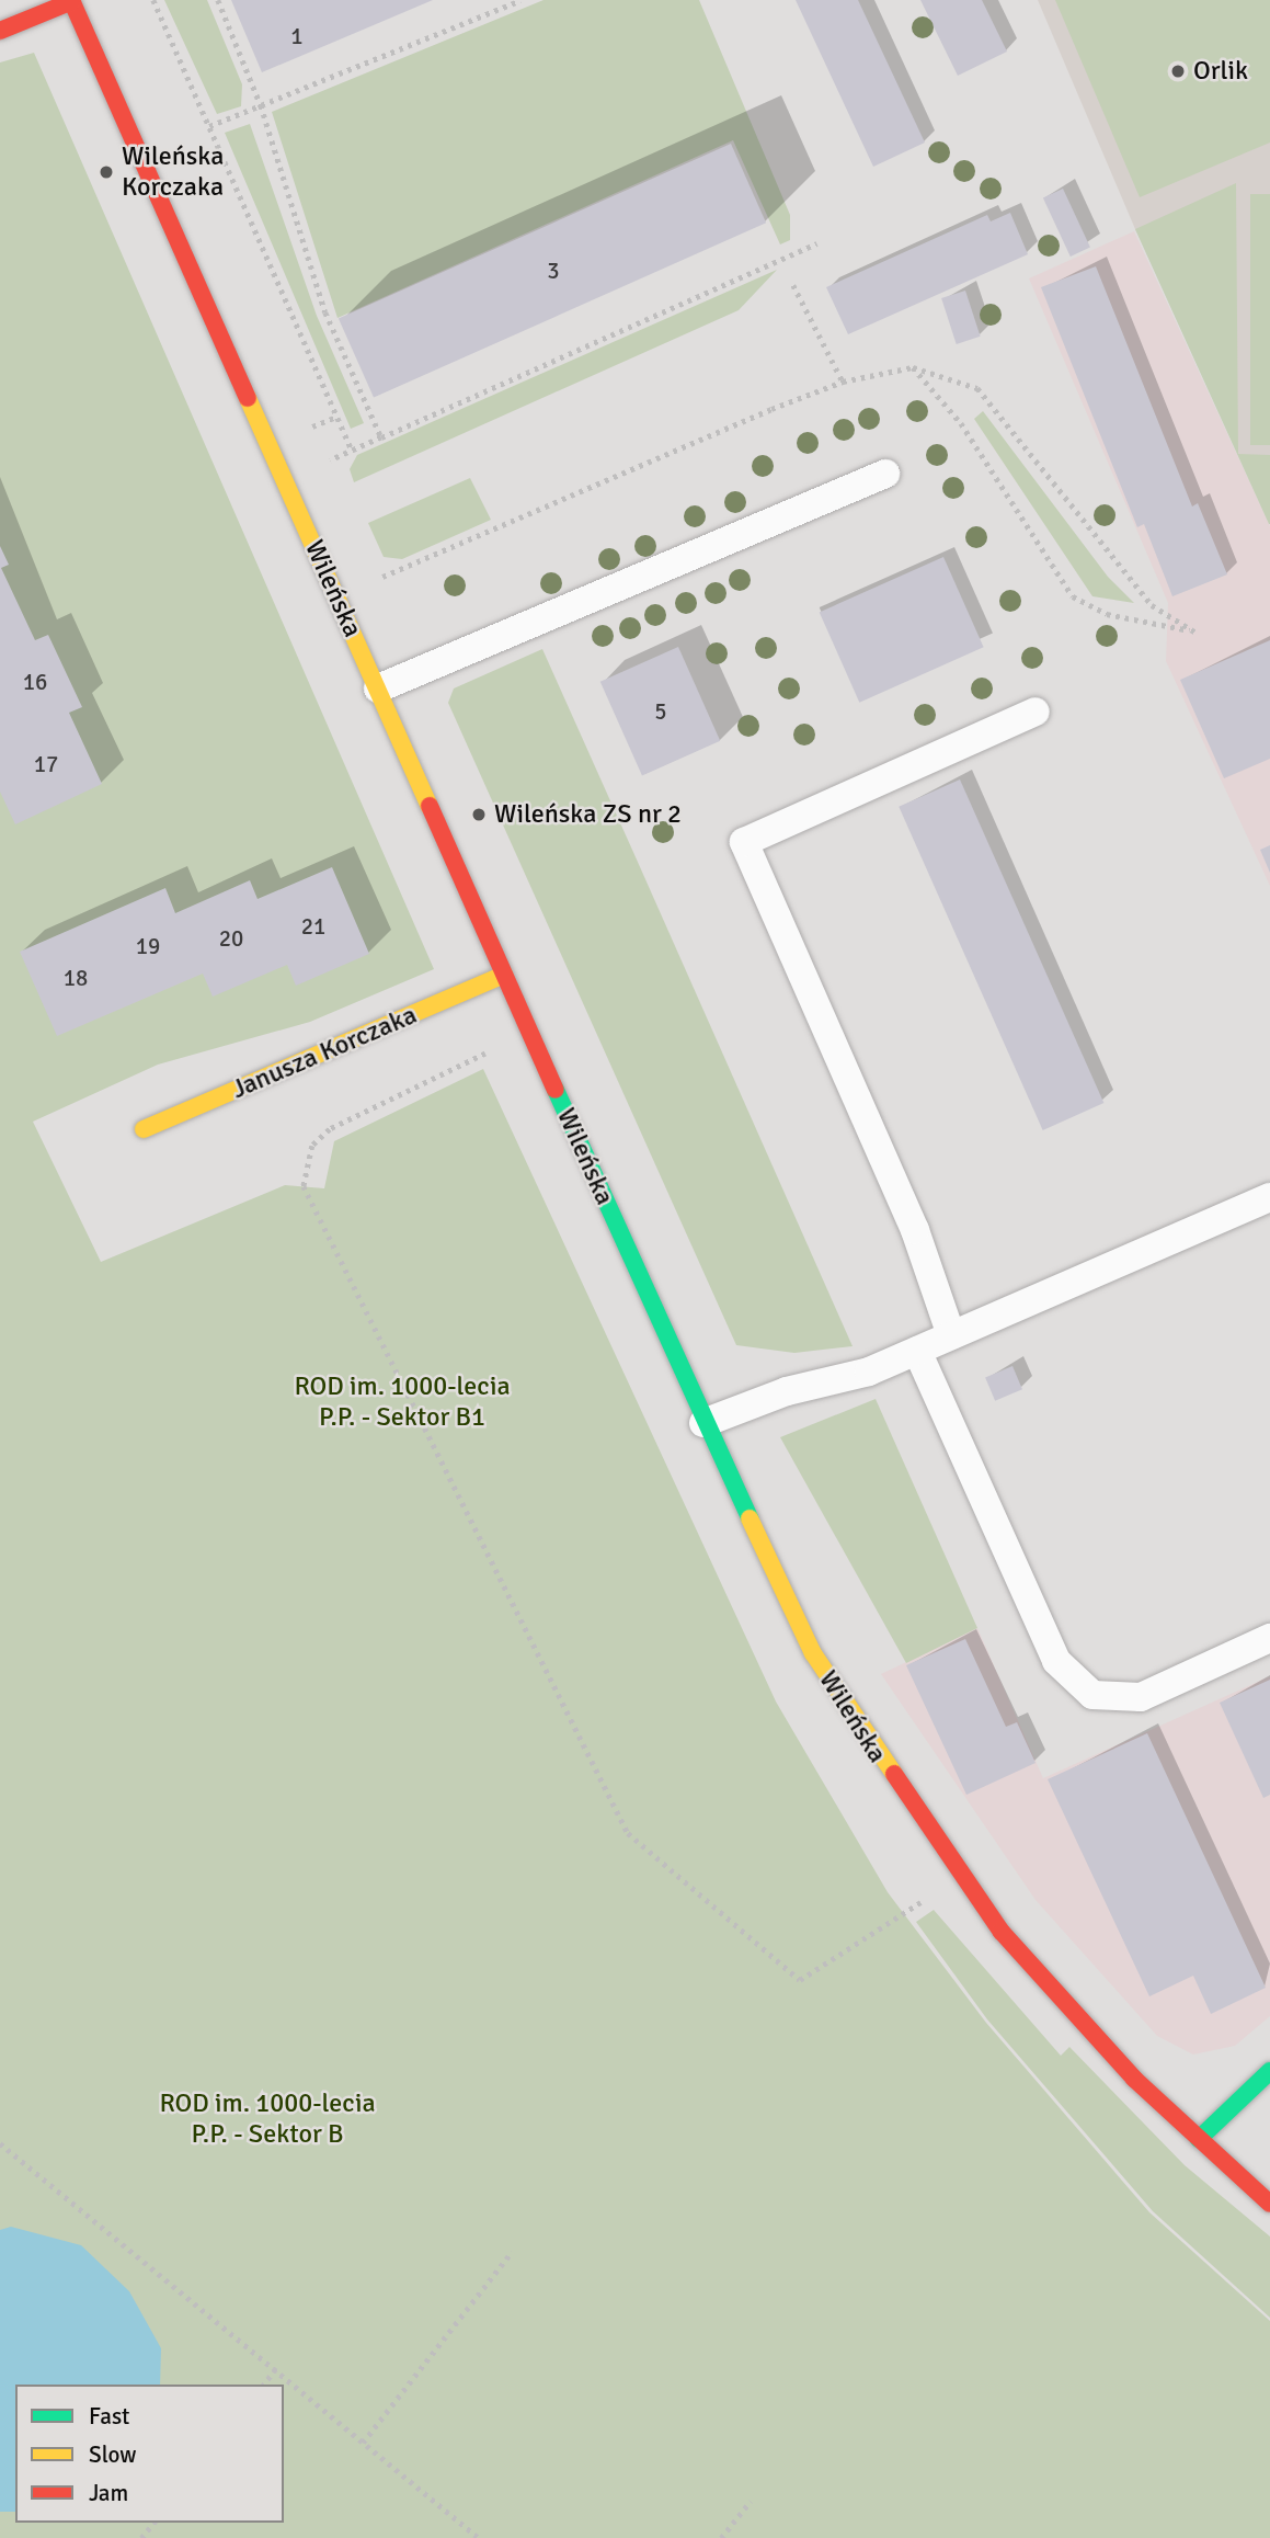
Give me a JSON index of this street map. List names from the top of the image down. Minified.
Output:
{"streets":{"street":["Wileńska","Janusza Korczaka"]},"crossings":[["Wileńska","Janusza Korczaka"]],"parks":["ROD im. 1000-lecia P.P. - Sektor B1","ROD im. 1000-lecia P.P. - Sektor B"],"places":["Orlik","Wileńska Korczaka","Wileńska ZS nr 2"],"house_numbers":["1","3","16","5","17","21","20","19","18"],"legend":["Fast","Slow","Jam"]}
